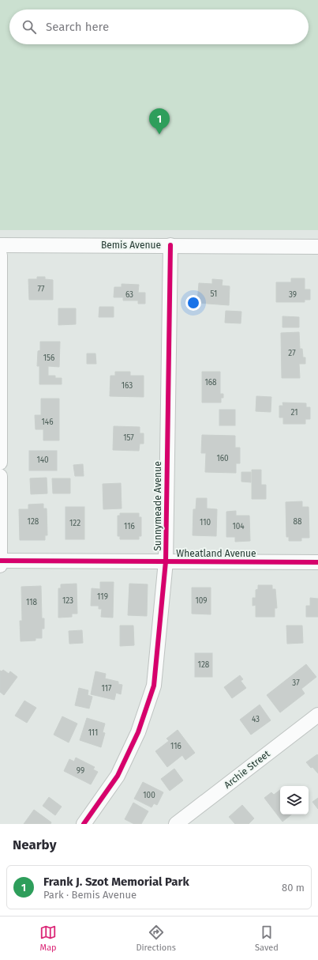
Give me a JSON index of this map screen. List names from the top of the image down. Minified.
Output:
{"streets":{"street":["Bemis Avenue","Sunnymeade Avenue","Wheatland Avenue","Archie Street"]},"crossings":[["Bemis Avenue","Sunnymeade Avenue"],["Sunnymeade Avenue","Wheatland Avenue"]],"house_numbers":["77","51","63","39","27","156","168","163","21","146","157","160","140","128","88","110","122","116","104","119","123","109","118","128","37","117","43","111","116","99","100"],"page":{"search":"Search here","pins":"1","heading":"Nearby","list":[{"mark":"1","name":"Frank J. Szot Memorial Park","note":"Park · Bemis Avenue","value":"80 m"}],"nav":["Map","Directions","Saved"]}}
